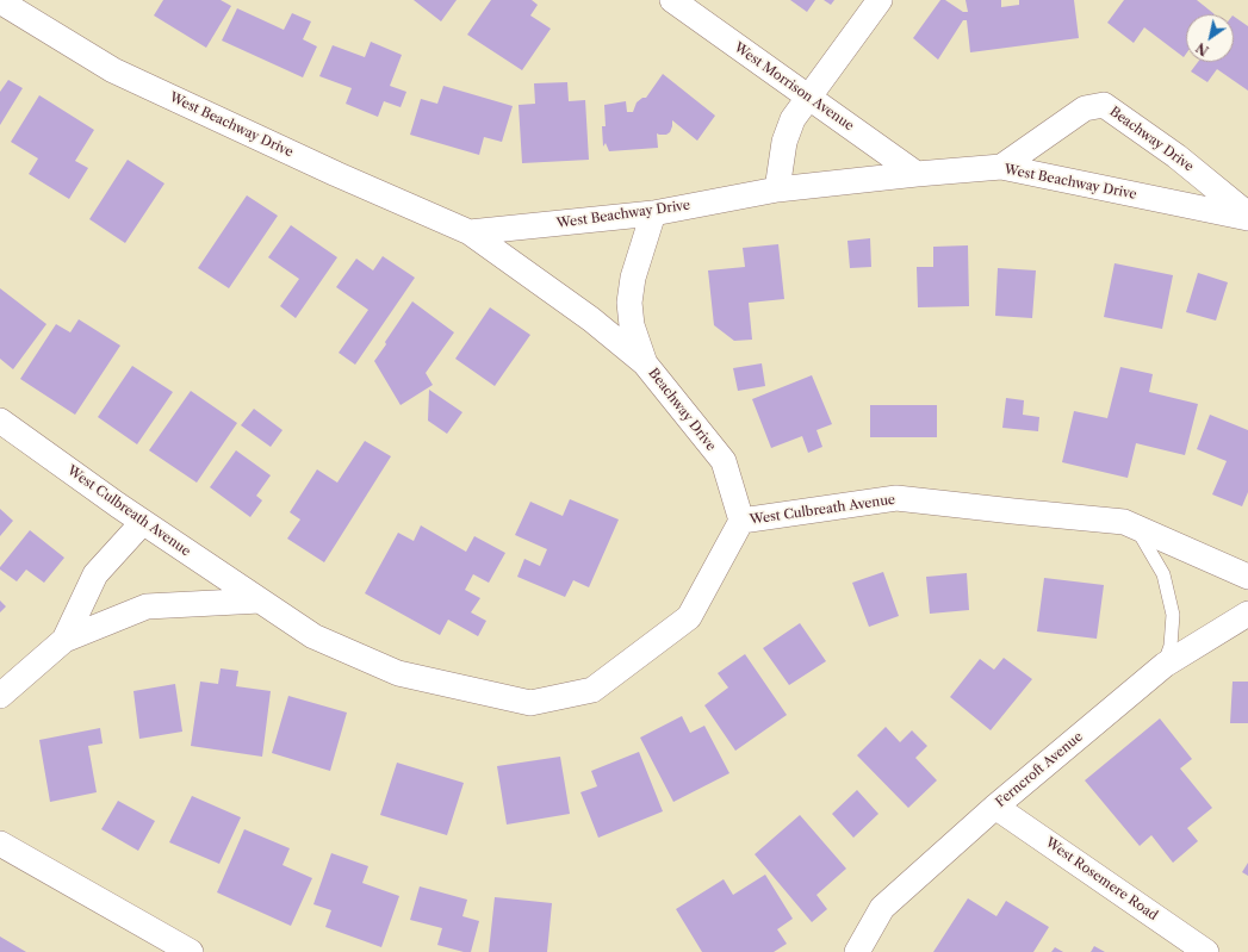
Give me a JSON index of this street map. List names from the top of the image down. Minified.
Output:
{"streets":{"street":["West Morrison Avenue","West Beachway Drive","Beachway Drive","West Culbreath Avenue","Ferncroft Avenue","West Rosemere Road"]},"crossings":[["West Morrison Avenue","West Beachway Drive"],["West Beachway Drive","Beachway Drive"],["Beachway Drive","West Culbreath Avenue"],["Ferncroft Avenue","West Rosemere Road"]],"north":"bottom left"}
